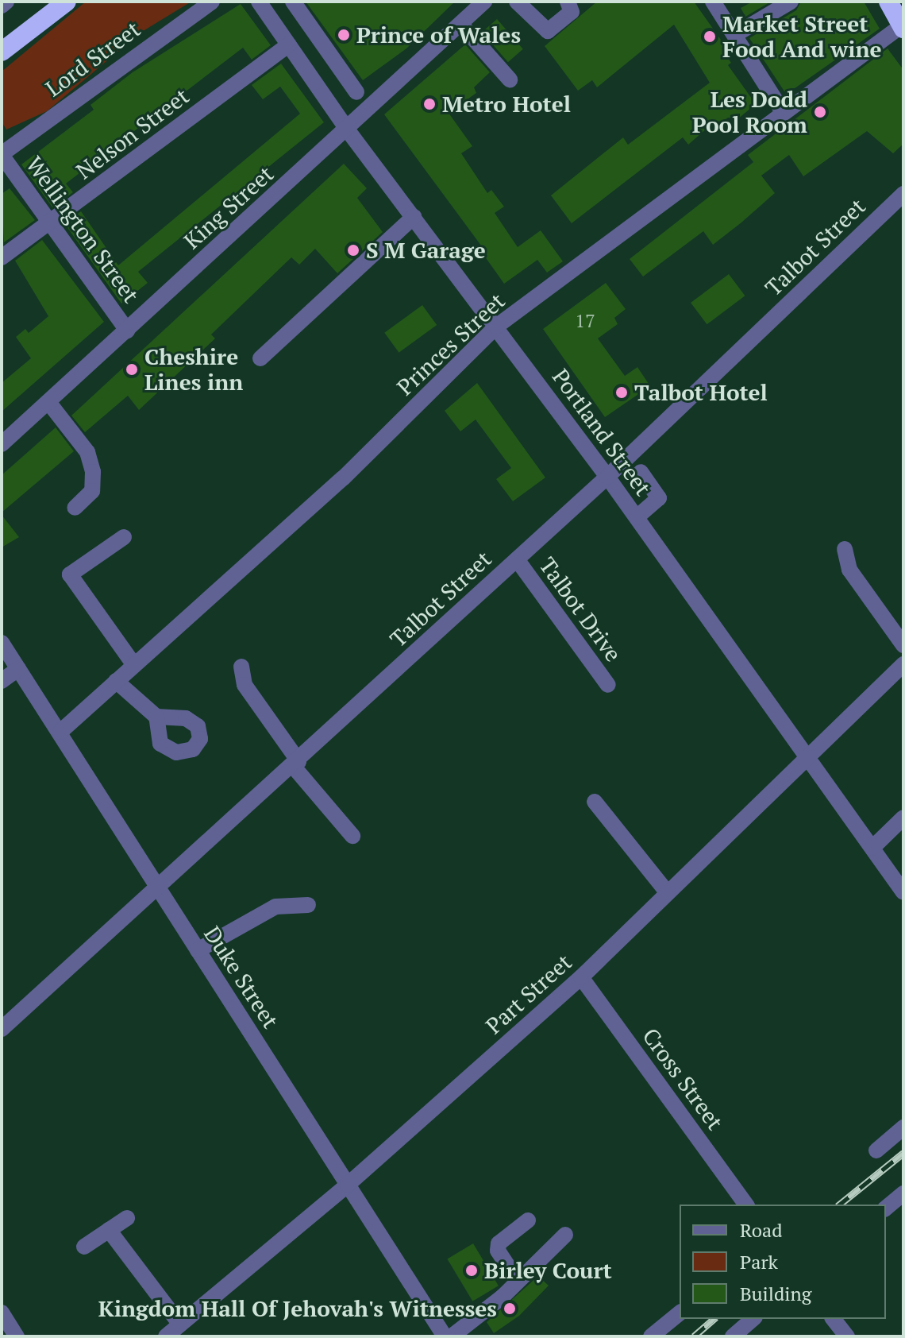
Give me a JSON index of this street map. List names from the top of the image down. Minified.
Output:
{"streets":{"street":["Lord Street","Nelson Street","King Street","Wellington Street","Talbot Street","Princes Street","Portland Street","Talbot Drive","Duke Street","Part Street","Cross Street"]},"crossings":[["Lord Street","Wellington Street"],["Nelson Street","Wellington Street"],["Nelson Street","Portland Street"],["King Street","Wellington Street"],["King Street","Portland Street"],["Talbot Street","Portland Street"],["Talbot Street","Talbot Drive"],["Talbot Street","Duke Street"],["Princes Street","Portland Street"],["Princes Street","Duke Street"],["Portland Street","Part Street"],["Duke Street","Part Street"],["Part Street","Cross Street"]],"places":["Prince of Wales","Market Street Food And wine","Metro Hotel","Les Dodd Pool Room","S M Garage","Cheshire Lines inn","Talbot Hotel","Birley Court","Kingdom Hall Of Jehovah's Witnesses"],"house_numbers":["17"],"legend":["Road","Park","Building"]}
